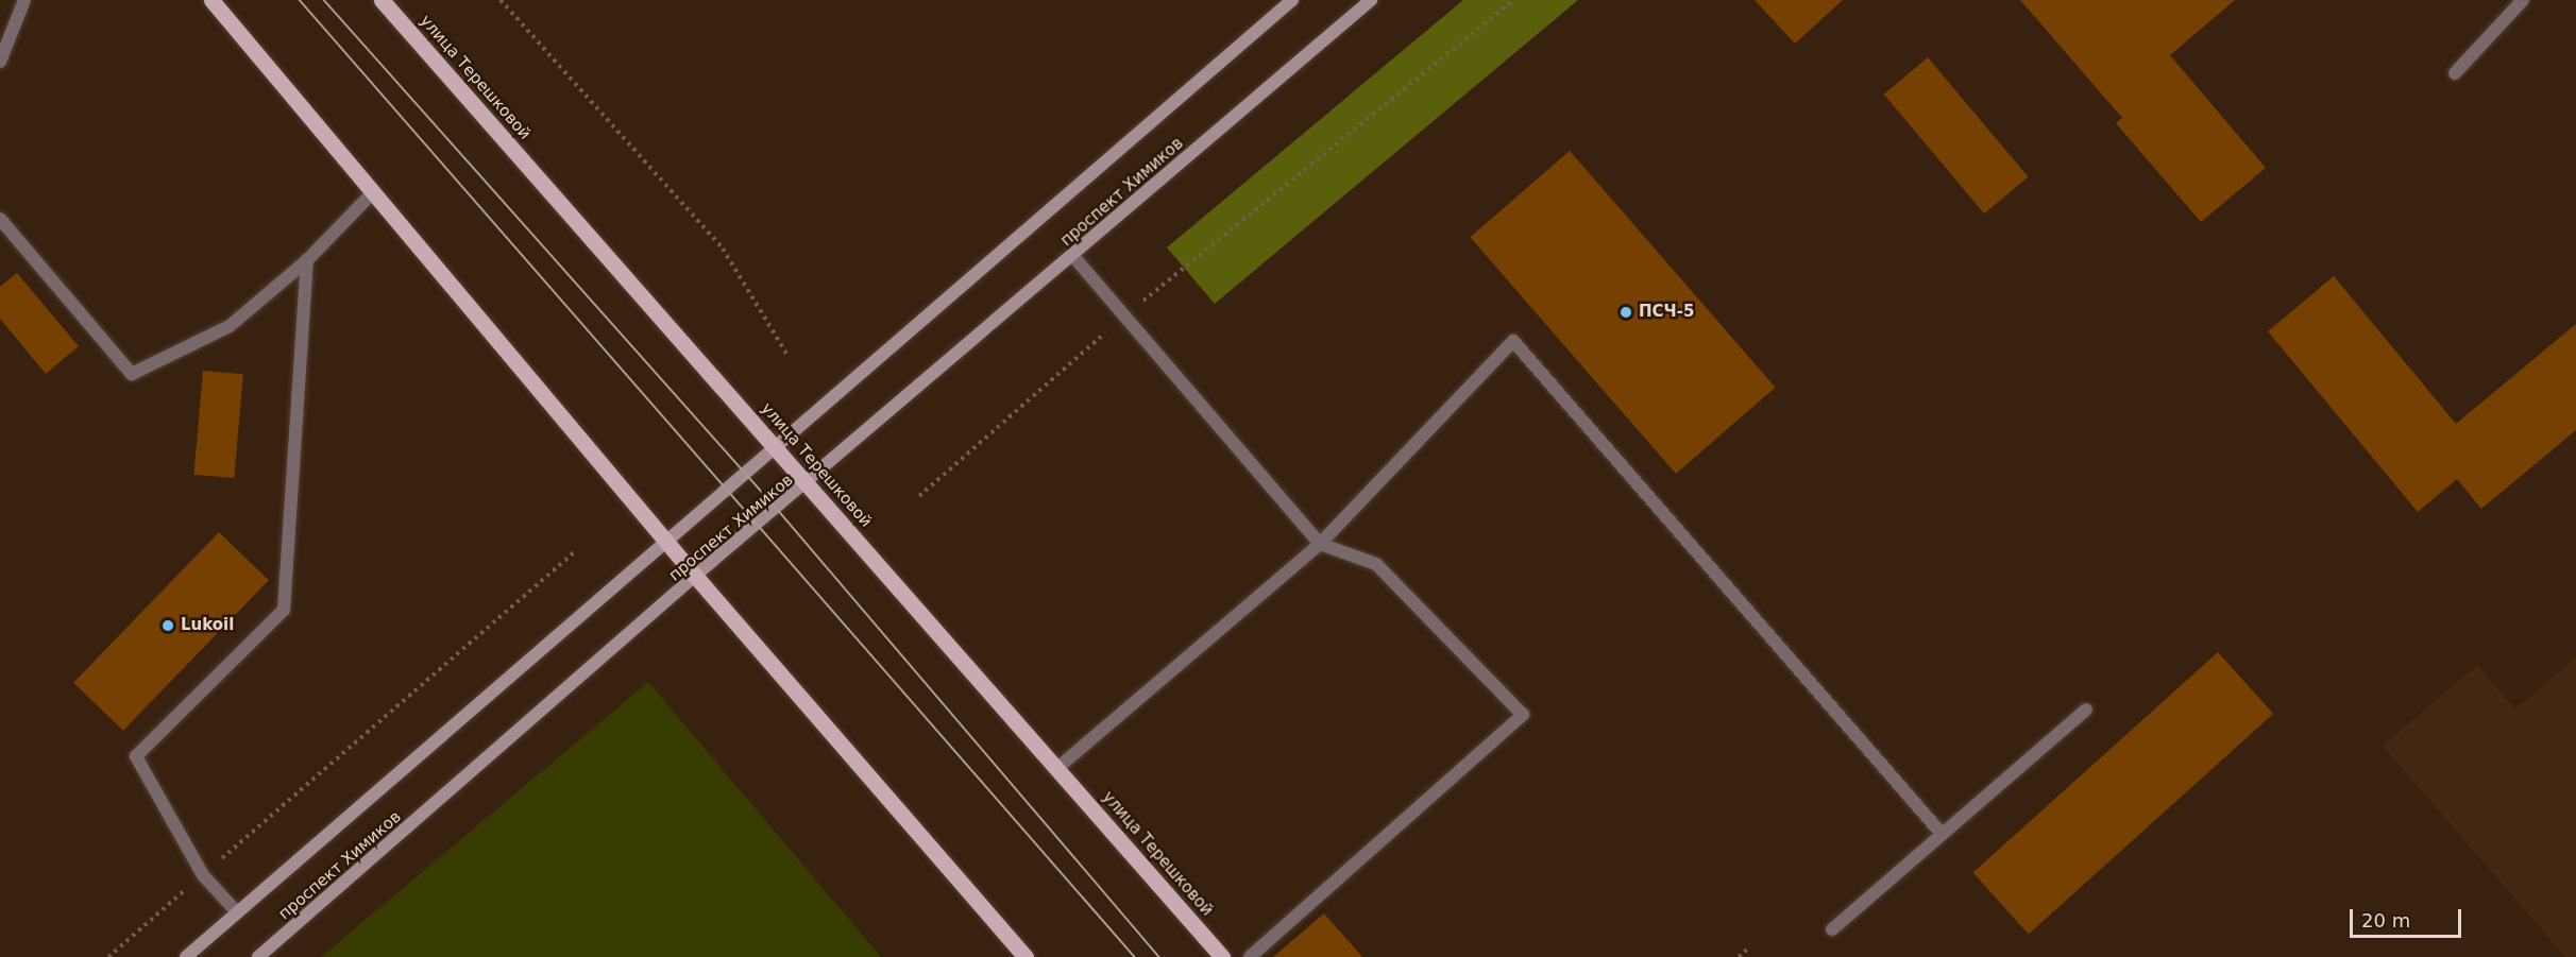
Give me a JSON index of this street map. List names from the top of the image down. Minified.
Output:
{"streets":{"main road":["улица Терешковой","проспект Химиков"]},"crossings":[["улица Терешковой","проспект Химиков"]],"places":["ПСЧ-5","Lukoil"],"scale_bar":"20 m"}
